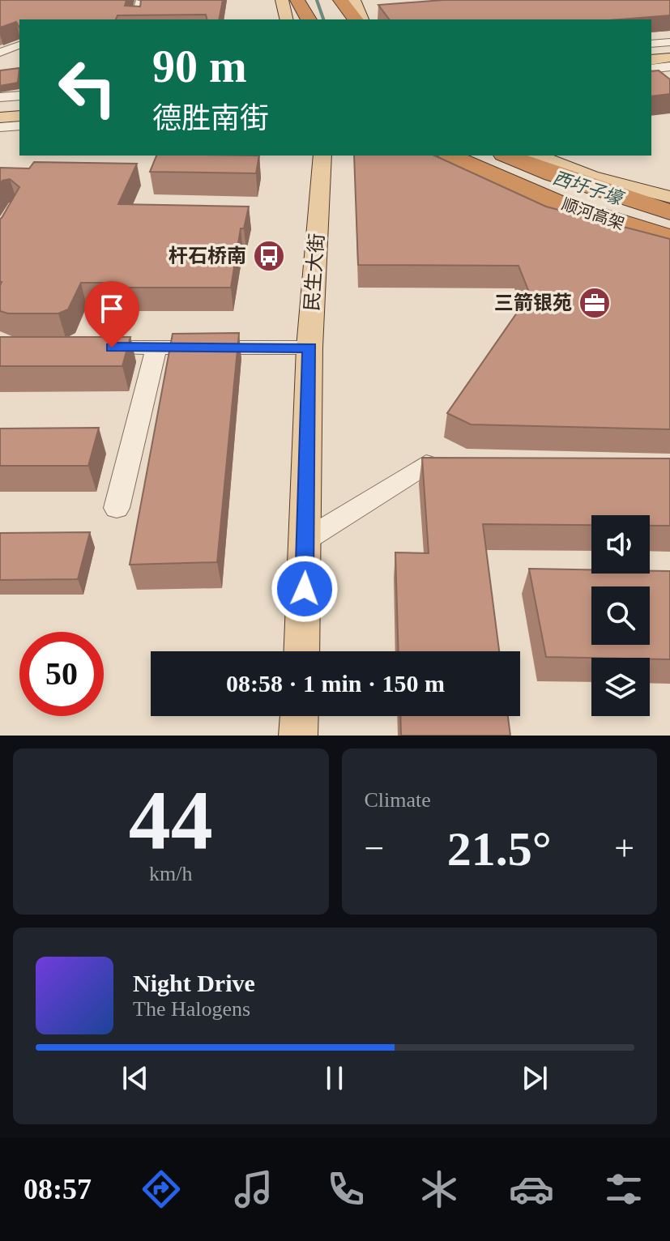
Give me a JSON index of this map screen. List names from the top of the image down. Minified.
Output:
{"streets":{"highway":["顺河高架"],"main road":["民生大街"]},"water":["西圩子壕"],"places":{"bus stop":["杆石桥南"],"office":["三箭银苑"]},"page":{"turn":["90 m","德胜南街"],"limit":"50","trip":"08:58 · 1 min · 150 m","tile":[["44","km/h"],"Climate"],"heat":["−","21.5°","+"],"song":["Night Drive","The Halogens"],"tabs":"08:57"}}
